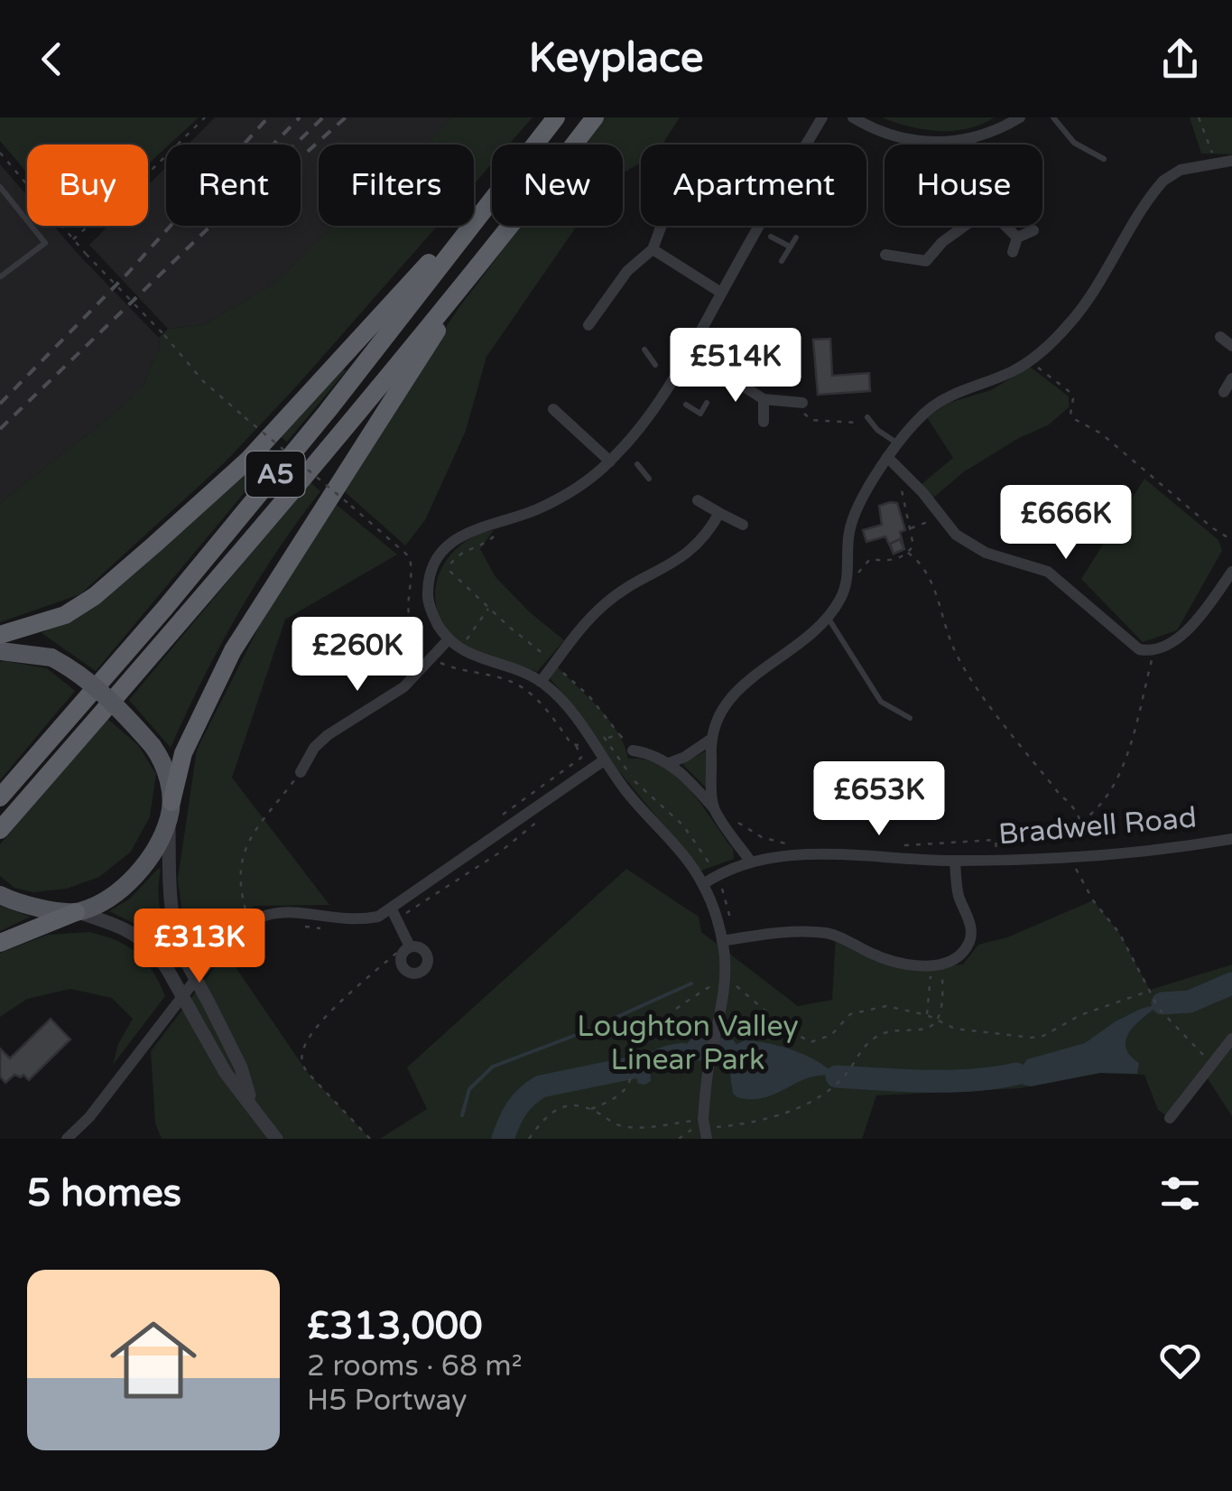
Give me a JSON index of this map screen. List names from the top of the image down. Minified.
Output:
{"streets":{"highway":["A5"],"street":["Bradwell Road"]},"parks":["Loughton Valley Linear Park"],"page":{"header":"Keyplace","chip":["Buy","Rent","Filters","New","Apartment","House"],"price":["£514K","£666K","£260K","£653K","£313K"],"heading":"5 homes","list":[{"name":"£313,000","note":"2 rooms · 68 m² · H5 Portway"}]}}
